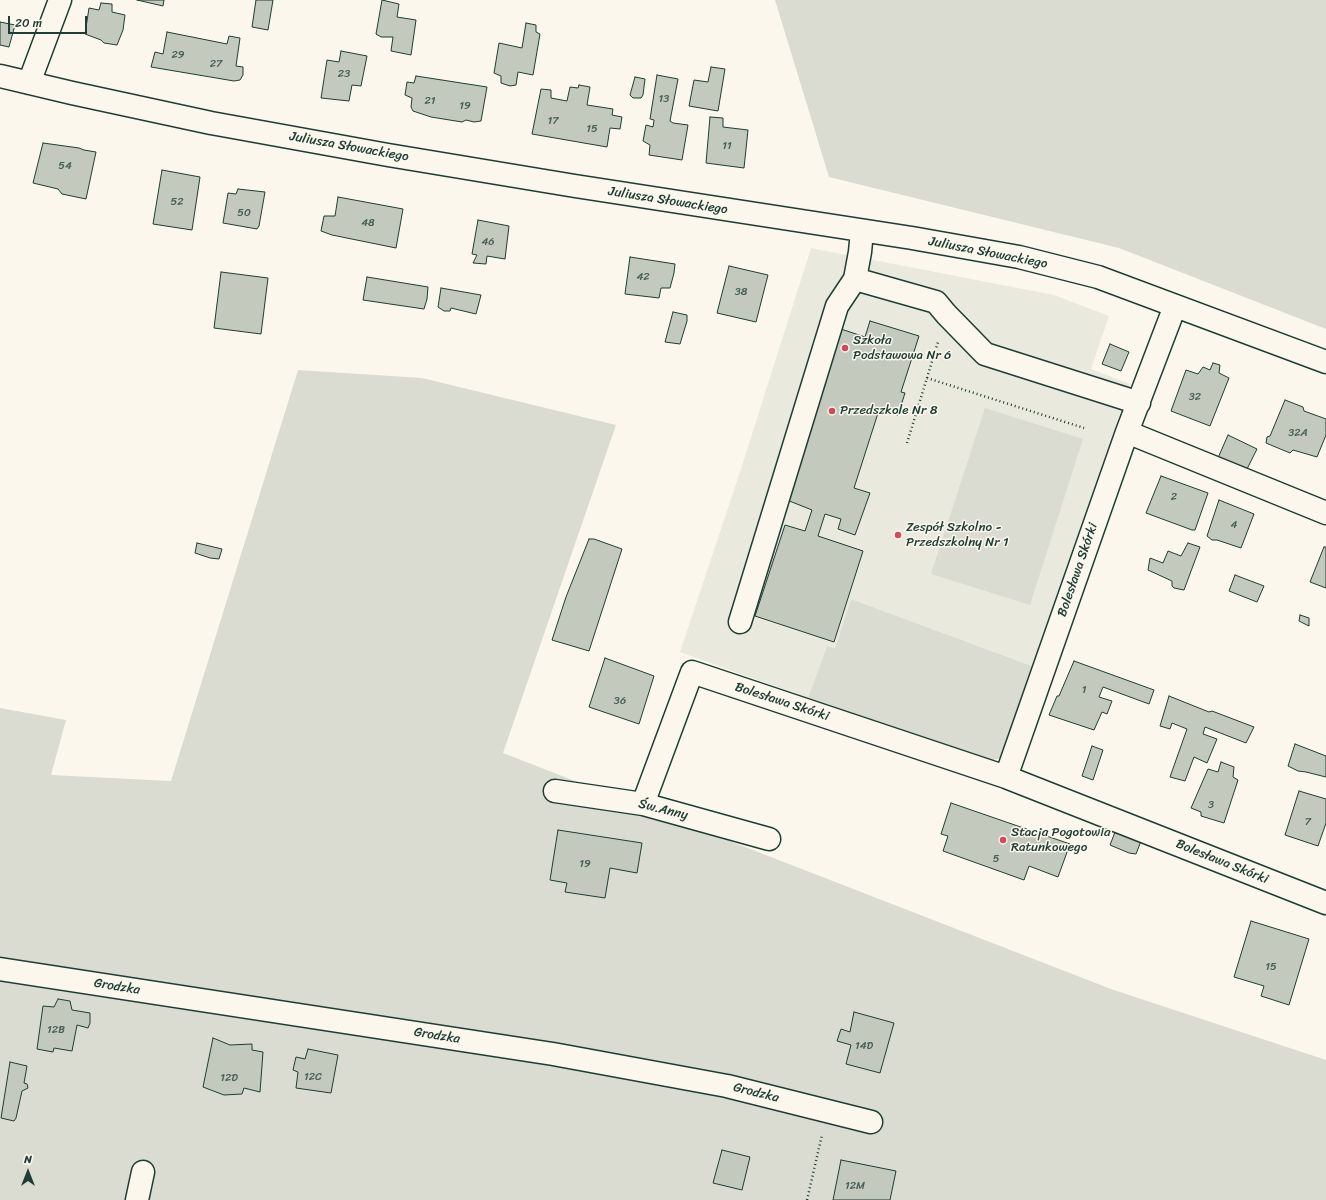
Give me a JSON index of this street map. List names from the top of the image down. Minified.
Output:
{"streets":{"street":["Juliusza Słowackiego","Bolesława Skórki","Św.Anny","Grodzka"]},"crossings":[["Juliusza Słowackiego","Bolesława Skórki"],["Bolesława Skórki","Św.Anny"]],"places":["Szkoła Podstawowa Nr 6","Przedszkole Nr 8","Zespół Szkolno - Przedszkolny Nr 1","Stacja Pogotowia Ratunkowego"],"house_numbers":["29","27","23","13","21","19","17","15","11","54","52","50","48","46","42","38","32","32A","2","4","1","36","3","7","5","19","15","12B","14D","12C","12D","12M"],"scale_bar":"20 m","north":"top"}
